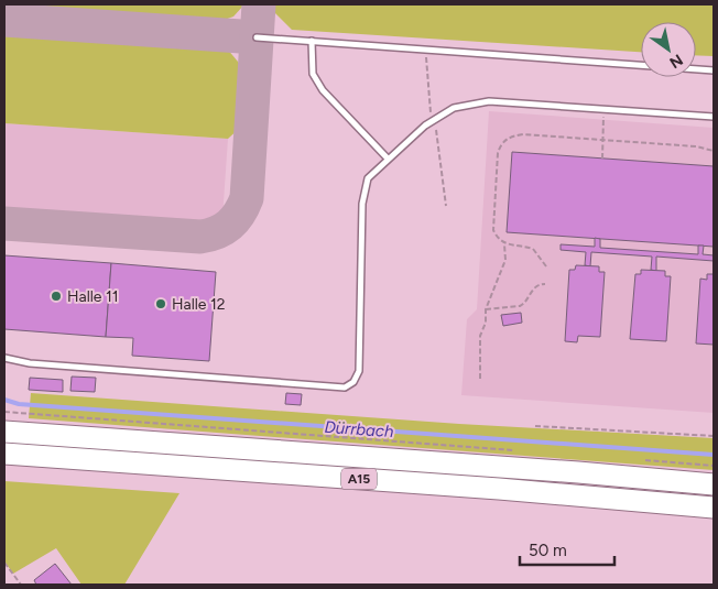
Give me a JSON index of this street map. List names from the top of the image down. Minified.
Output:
{"streets":{"highway":["A15"]},"water":["Dürrbach"],"places":["Halle 11","Halle 12"],"scale_bar":"50 m","north":"bottom right"}
